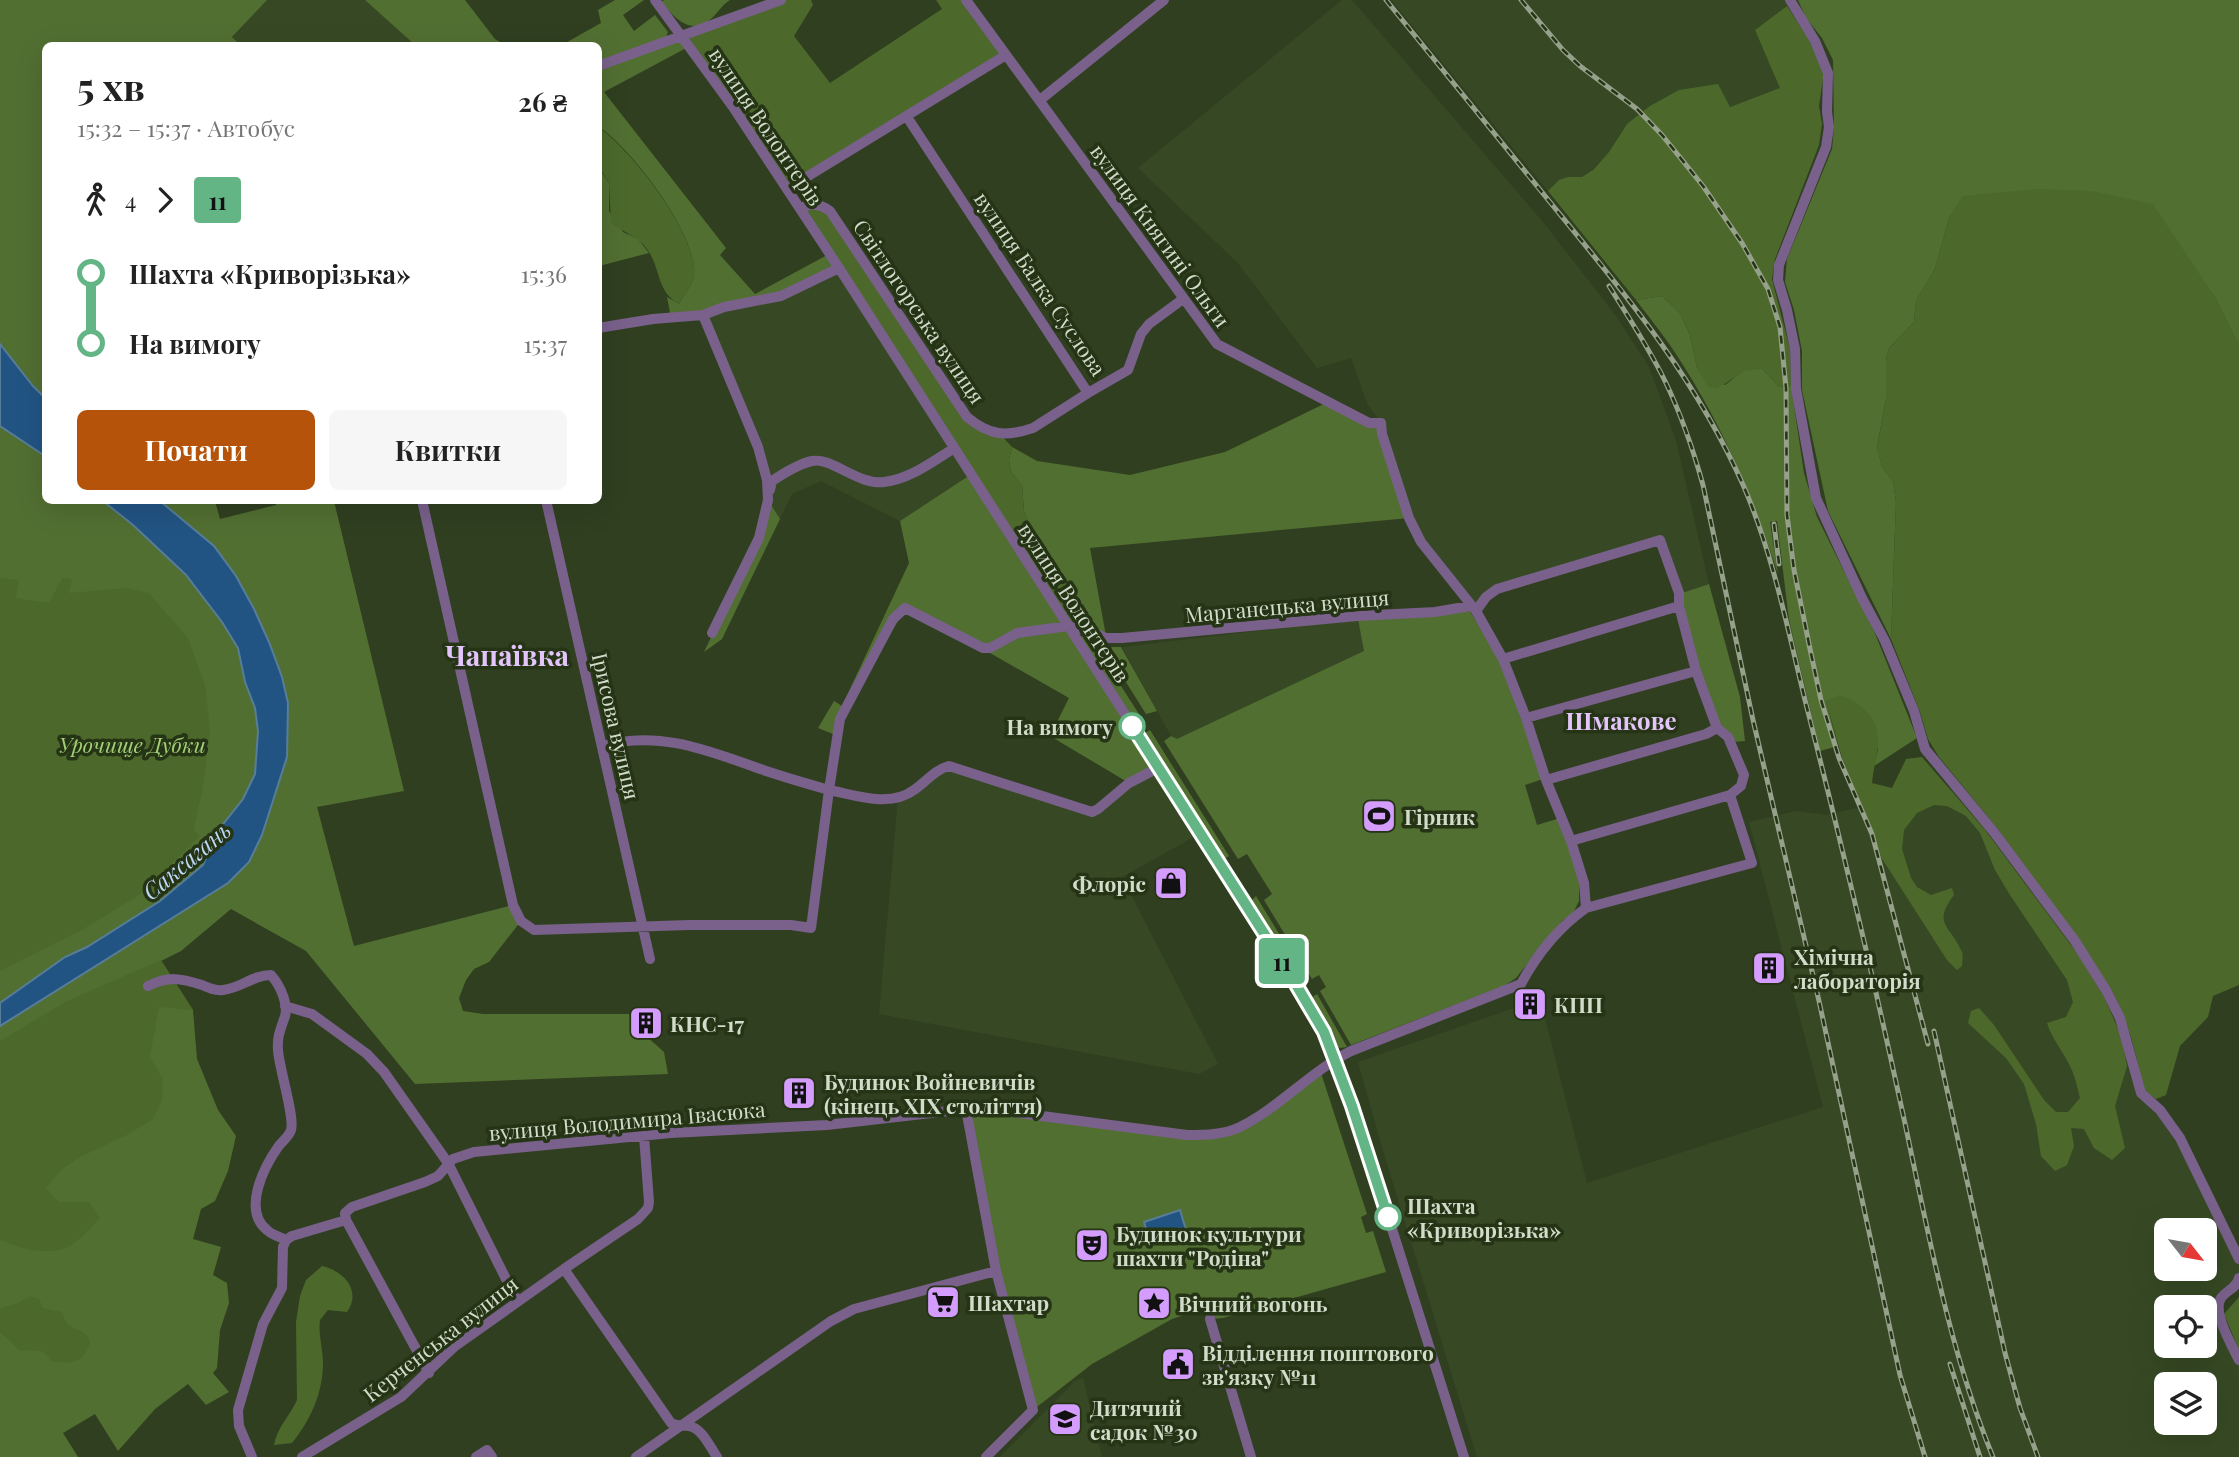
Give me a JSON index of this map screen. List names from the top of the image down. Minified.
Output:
{"streets":{"street":["вулиця Волонтерів","вулиця Княгині Ольги","вулиця Балка Суслова","Світлогорська вулиця","Марганецька вулиця","Ірисова вулиця","вулиця Володимира Івасюка","Керченська вулиця"]},"crossings":[["вулиця Волонтерів","Світлогорська вулиця"],["вулиця Волонтерів","Марганецька вулиця"],["вулиця Волонтерів","вулиця Володимира Івасюка"],["вулиця Княгині Ольги","вулиця Балка Суслова"],["вулиця Княгині Ольги","Марганецька вулиця"],["вулиця Балка Суслова","Світлогорська вулиця"],["вулиця Володимира Івасюка","Керченська вулиця"]],"districts":["Чапаївка","Шмакове"],"water":["Саксагань"],"parks":["Урочище Дубки"],"places":{"other":["На вимогу","Шахта «Криворізька»"],"sports":["Гірник"],"shop":["Флоріс"],"building":["Хімічна лабораторія","КПП","КНС-17","Будинок Войневичів (кінець ХІХ століття)"],"theatre":["Будинок культури шахти \"Родіна\""],"supermarket":["Шахтар"],"place":["Вічний вогонь"],"public building":["Відділення поштового зв'язку №11"],"school or university":["Дитячий садок №30"]},"lines":["bus line 11"],"north":"bottom right","page":{"on_map":"11","heading":["5 хв","15:32 – 15:37 · Автобус","26 ₴"],"legs":["4","11"],"list":[{"name":"Шахта «Криворізька»","value":"15:36"},{"name":"На вимогу","value":"15:37"}],"buttons":["Почати","Квитки"]}}
